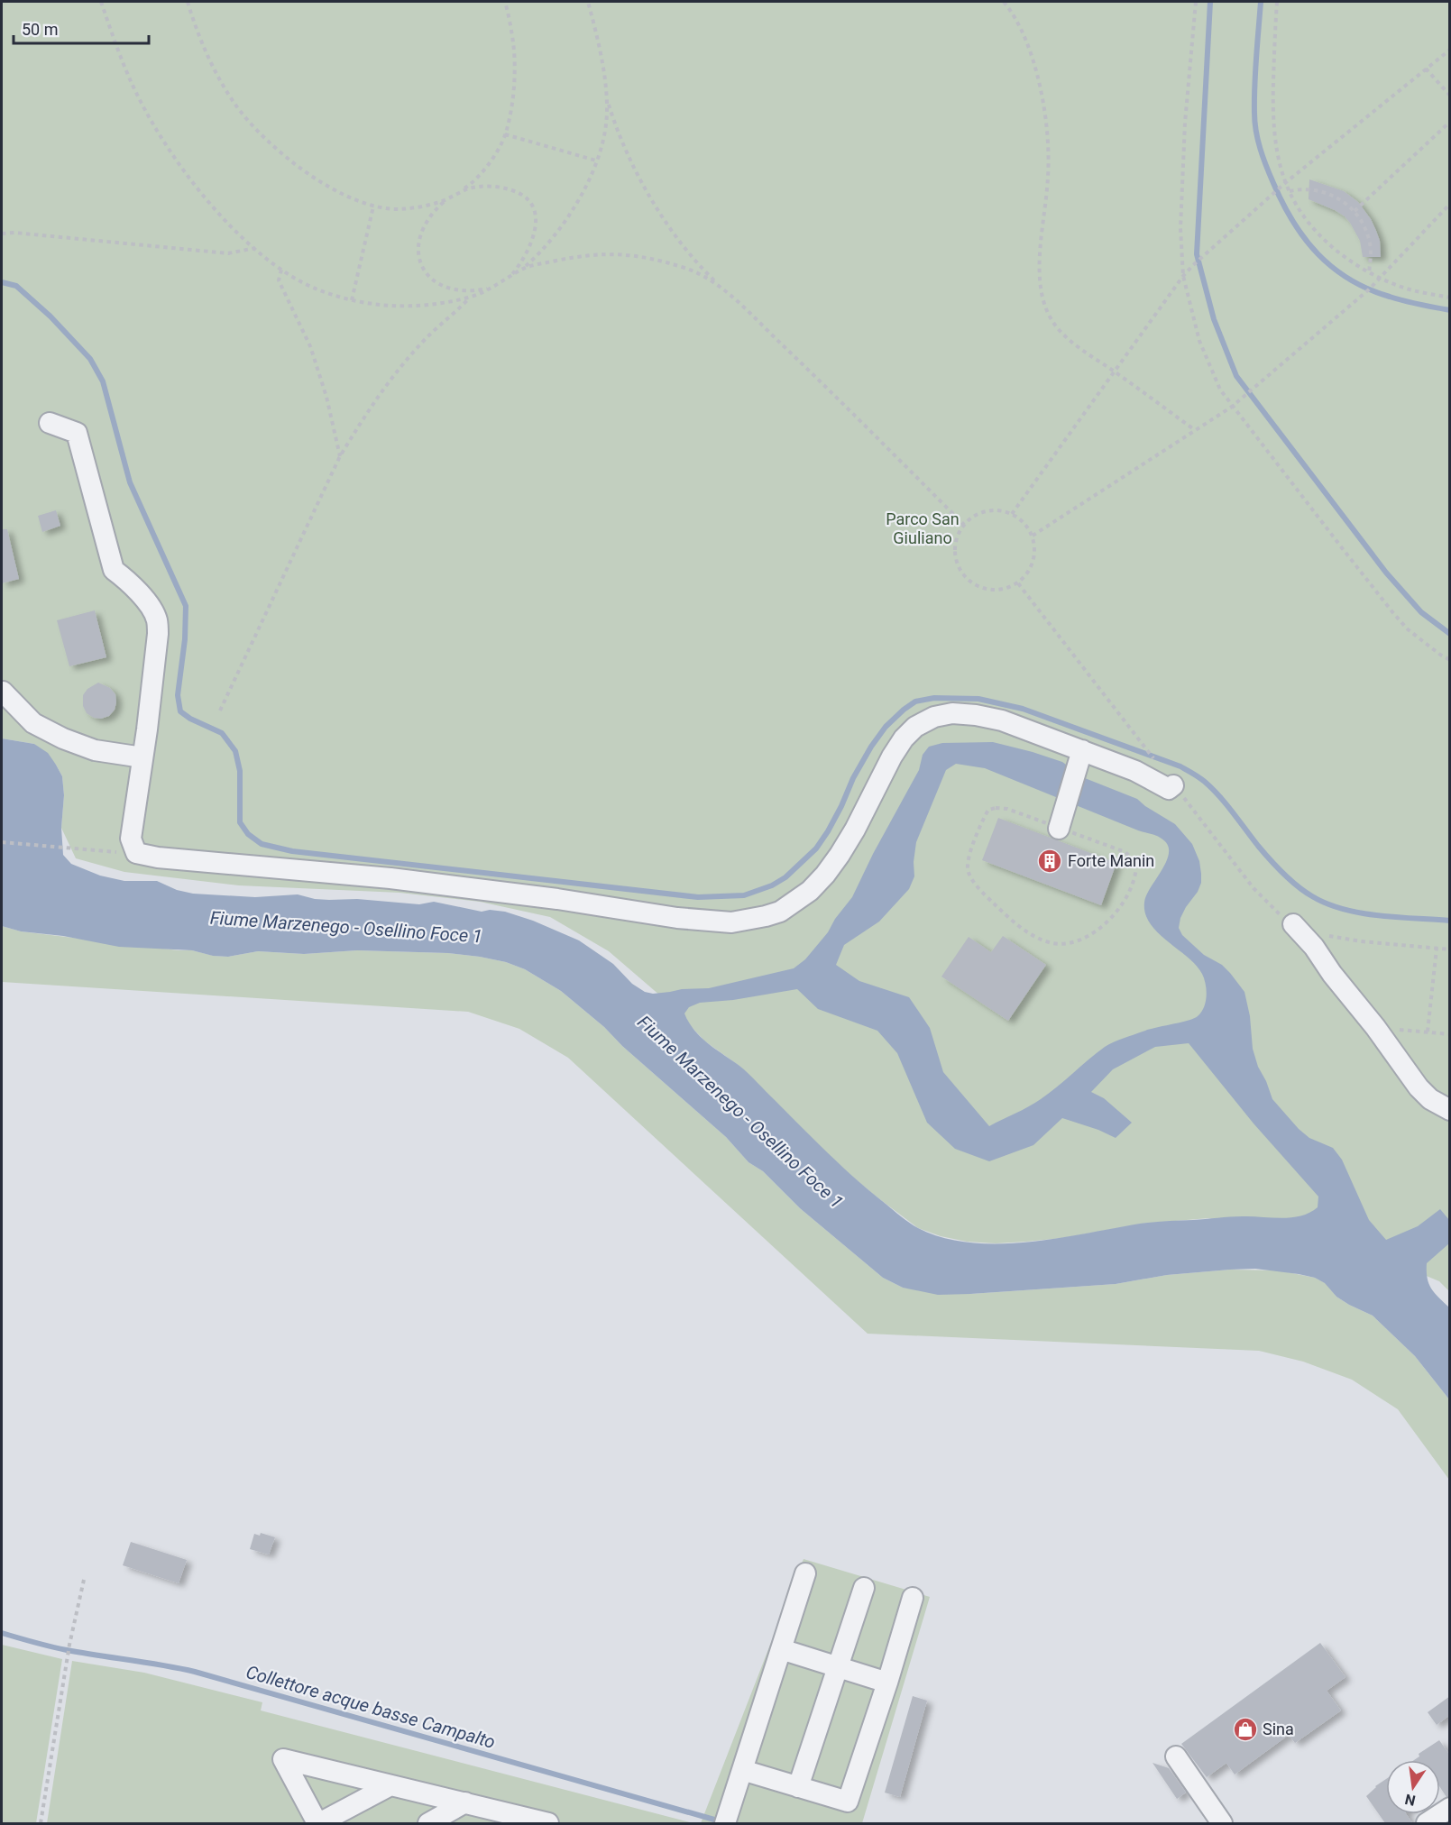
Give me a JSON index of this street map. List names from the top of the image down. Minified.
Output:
{"water":["Fiume Marzenego - Osellino Foce 1","Collettore acque basse Campalto"],"parks":["Parco San Giuliano"],"places":{"building":["Forte Manin"],"shop":["Sina"]},"scale_bar":"50 m","north":"bottom"}
